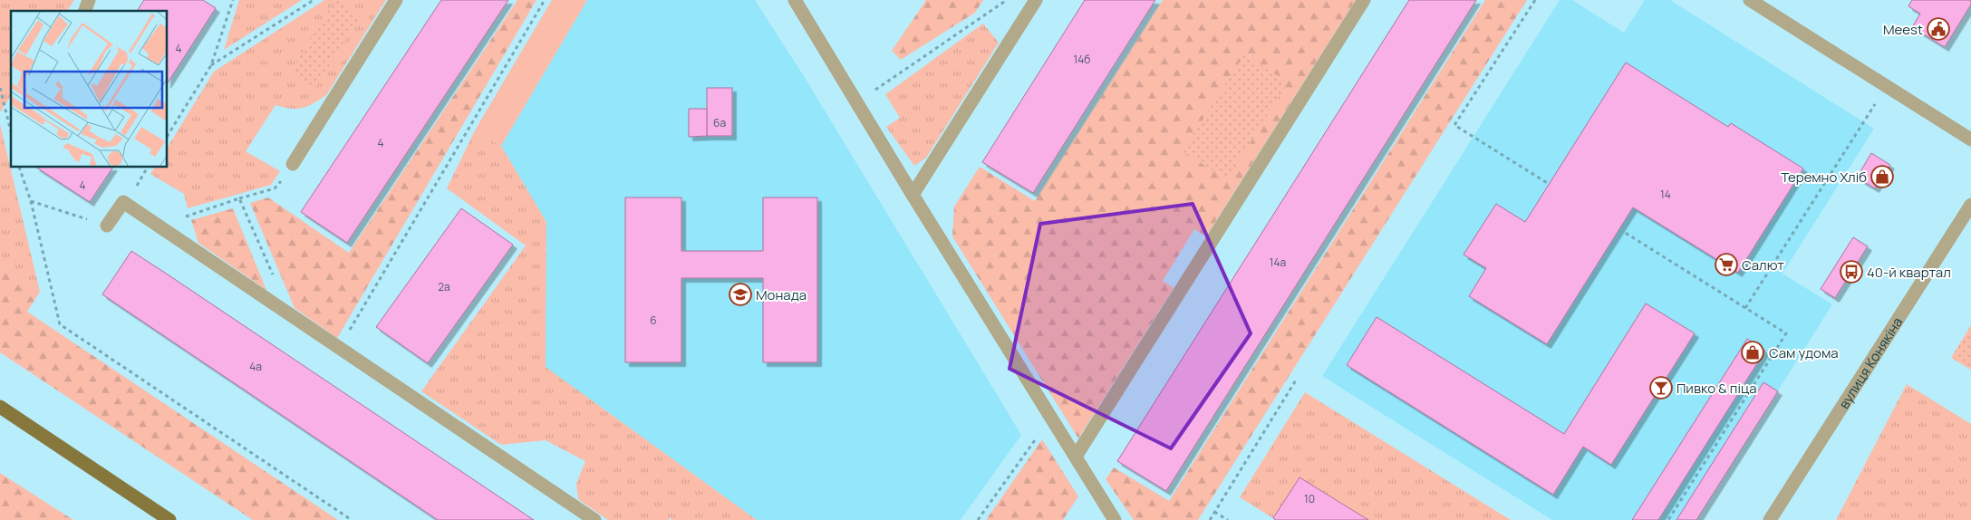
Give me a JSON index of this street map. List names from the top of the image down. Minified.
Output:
{"streets":{"street":["вулиця Конякіна"]},"places":{"public building":["Meest"],"shop":["Теремно Хліб","Сам удома"],"supermarket":["Салют"],"bus stop":["40-й квартал"],"school or university":["Монада"],"bar":["Пивко & піца"]},"house_numbers":["4","14б","6а","4","4","14","14а","2а","6","4а","10"]}
